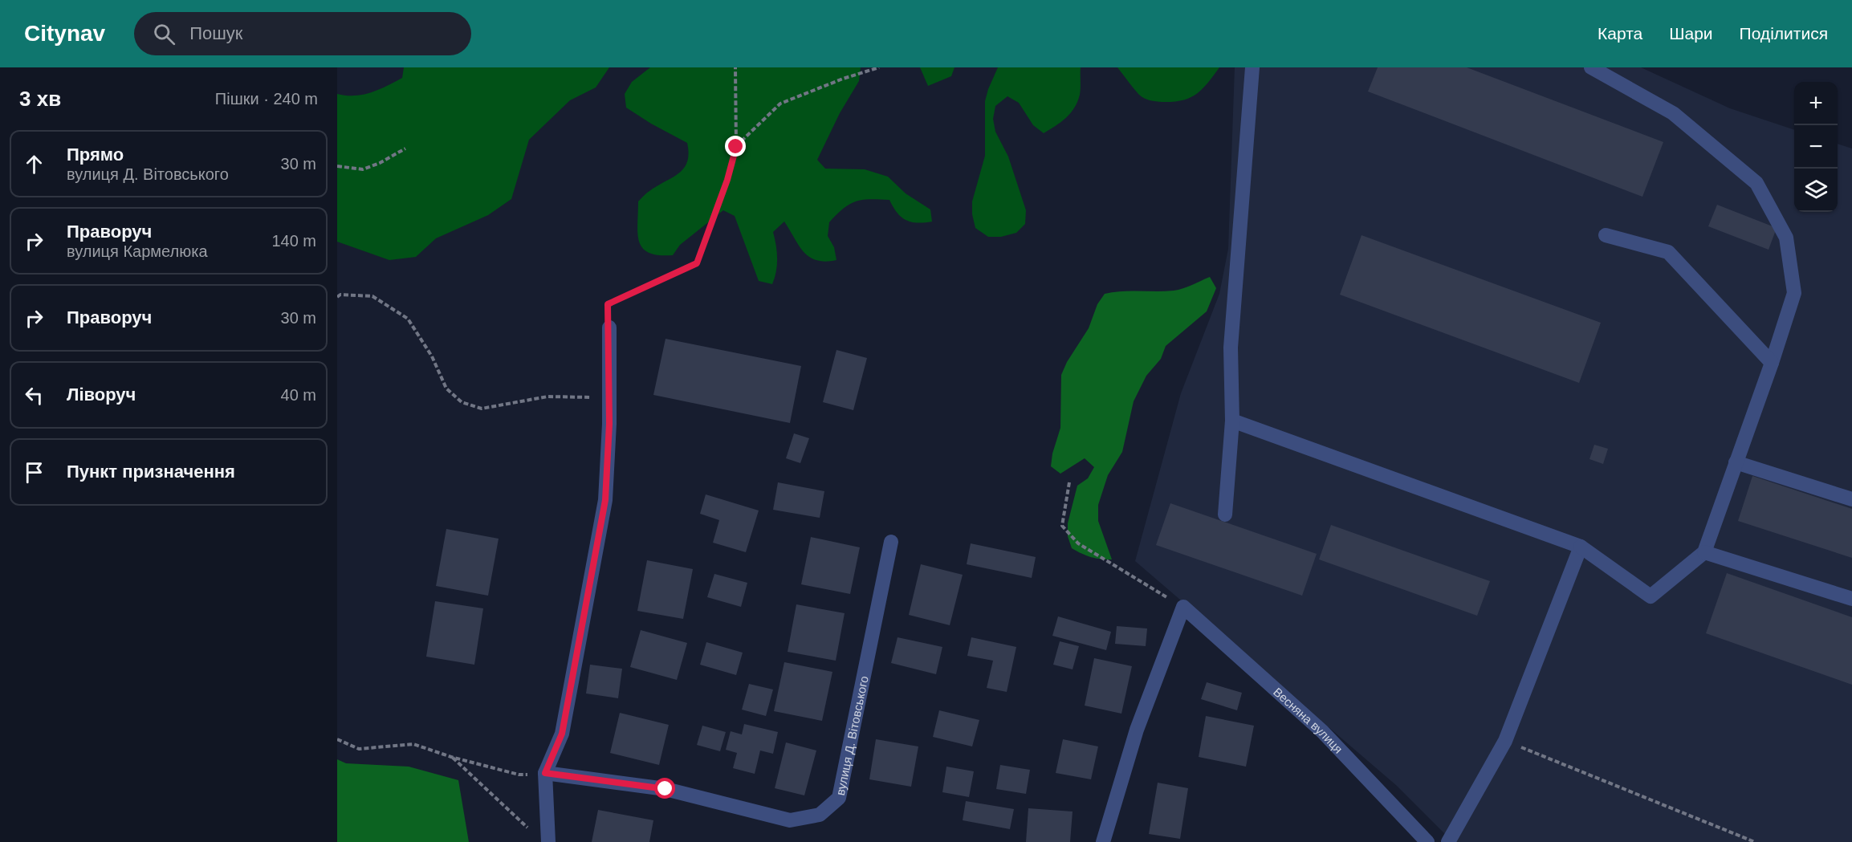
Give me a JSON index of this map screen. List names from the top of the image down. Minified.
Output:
{"streets":{"street":["Весняна вулиця","вулиця Д. Вітовського"]},"page":{"header":"Citynav","search":"Пошук","nav":["Карта","Шари","Поділитися"],"heading":["3 хв","Пішки · 240 m"],"map_buttons":["+","−"],"list":[["Прямо","вулиця Д. Вітовського","30 m"],["Праворуч","вулиця Кармелюка","140 m"],["Праворуч","30 m"],["Ліворуч","40 m"],"Пункт призначення"]}}
